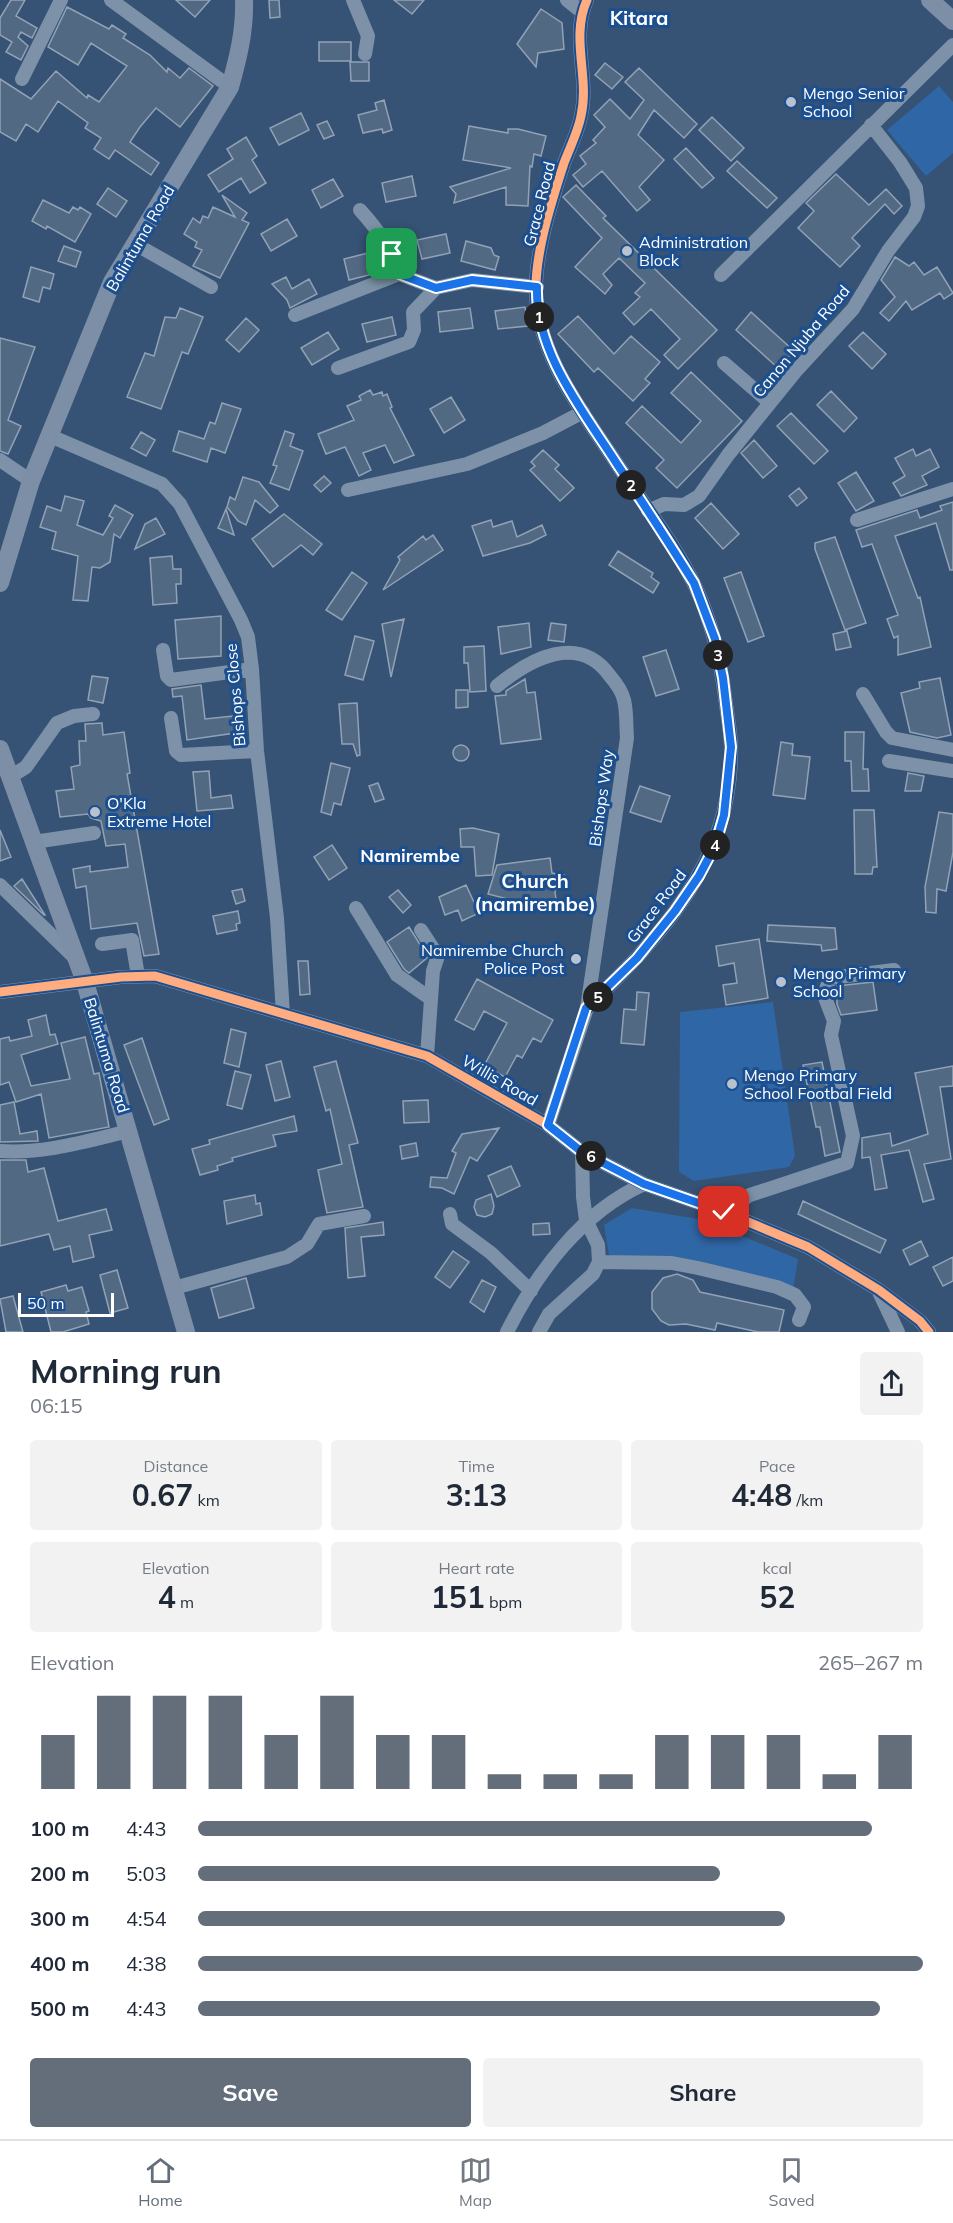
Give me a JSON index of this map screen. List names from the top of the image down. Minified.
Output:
{"streets":{"main road":["Balintuma Road"],"street":["Grace Road","Canon Njuba Road","Bishops Close","Bishops Way","Willis Road"]},"crossings":[["Grace Road","Canon Njuba Road"],["Grace Road","Bishops Way"],["Balintuma Road","Bishops Close"],["Balintuma Road","Willis Road"],["Bishops Close","Willis Road"],["Bishops Way","Willis Road"]],"districts":["Kitara","Namirembe","Church (namirembe)"],"places":["Mengo Senior School","Administration Block","O'Kla Extreme Hotel","Namirembe Church Police Post","Mengo Primary School","Mengo Primary School Footbal Field"],"scale_bar":"50 m","page":{"pins":["1","2","3","4","5","6"],"scale":"50 m","heading":["Morning run","06:15"],"stats":[["Distance","0.67 km"],["Time","3:13"],["Pace","4:48 /km"],["Elevation","4 m"],["Heart rate","151 bpm"],["kcal","52"]],"chart":["Elevation","265–267 m"],"list":[{"name":"100 m","note":"4:43"},{"name":"200 m","note":"5:03"},{"name":"300 m","note":"4:54"},{"name":"400 m","note":"4:38"},{"name":"500 m","note":"4:43"}],"buttons":["Save","Share"],"tabs":["Home","Map","Saved"]}}
